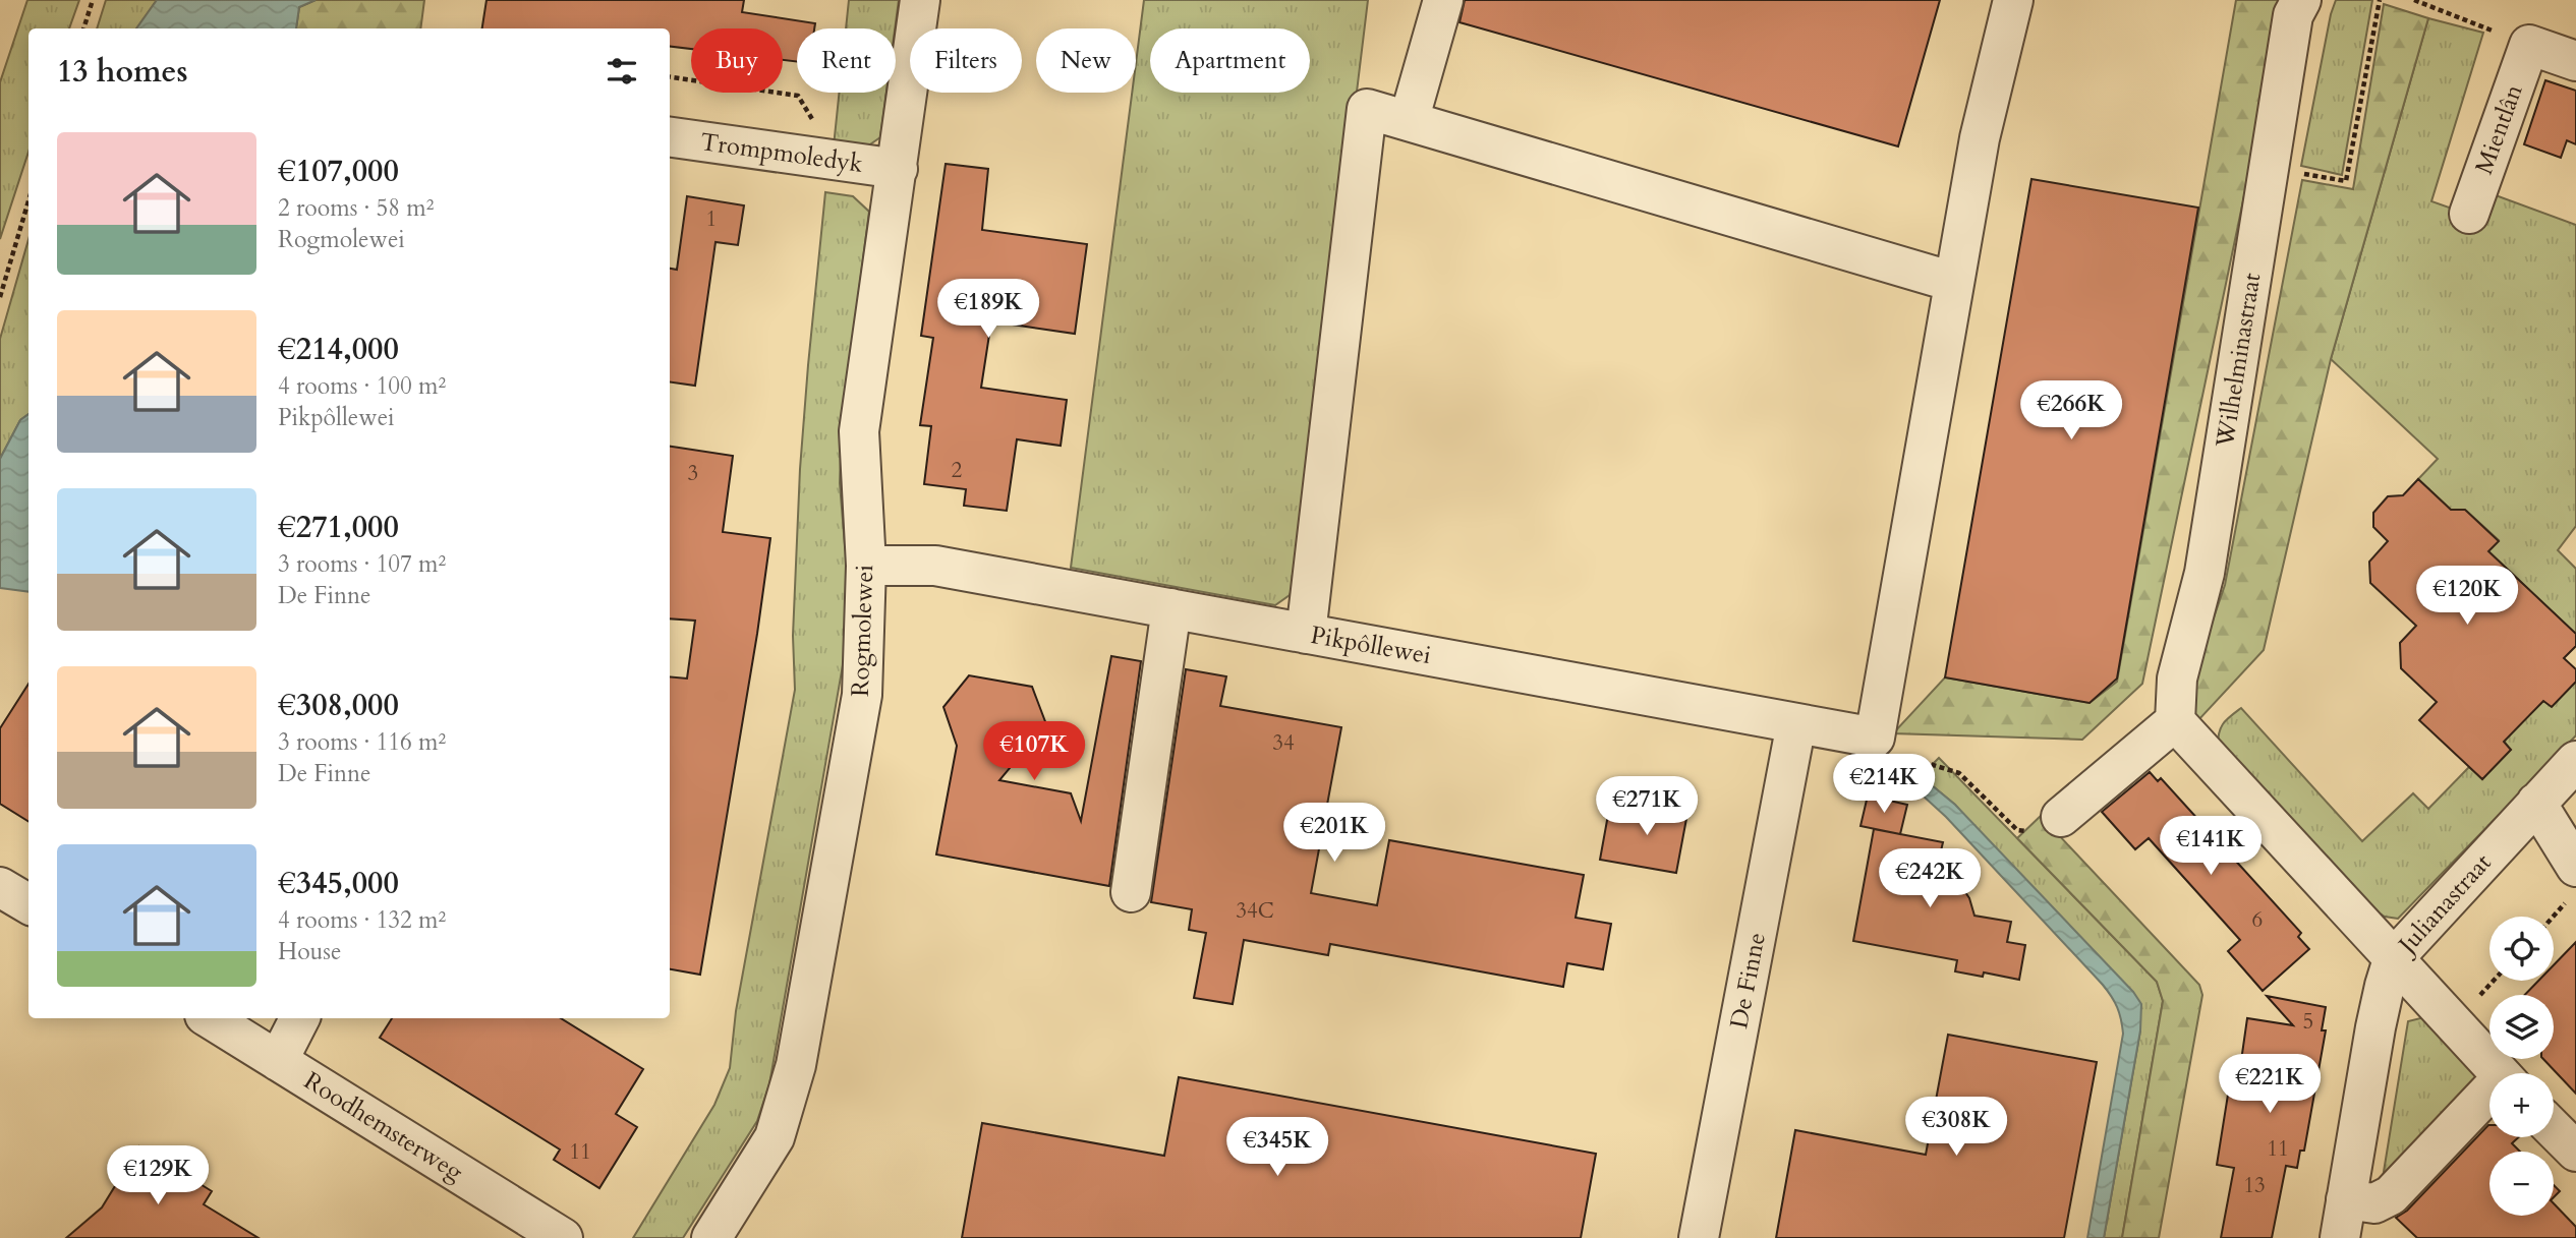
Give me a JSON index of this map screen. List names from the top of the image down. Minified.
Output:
{"streets":{"street":["Mientlân","Trompmoledyk","Wilhelminastraat","Rogmolewei","Pikpôllewei","Julianastraat","De Finne","Roodhemsterweg"]},"crossings":[["Trompmoledyk","Rogmolewei"],["Rogmolewei","Pikpôllewei"],["Pikpôllewei","De Finne"]],"house_numbers":["1","2","3","34","34C","6","5","11","11","13"],"page":{"chip":["Buy","Rent","Filters","New","Apartment"],"heading":"13 homes","list":[{"name":"€107,000","note":"2 rooms · 58 m² · Rogmolewei"},{"name":"€214,000","note":"4 rooms · 100 m² · Pikpôllewei"},{"name":"€271,000","note":"3 rooms · 107 m² · De Finne"},{"name":"€308,000","note":"3 rooms · 116 m² · De Finne"},{"name":"€345,000","note":"4 rooms · 132 m² · House"}],"price":["€189K","€266K","€120K","€107K","€214K","€271K","€201K","€141K","€242K","€221K","€308K","€345K","€129K"],"map_buttons":["+","−"]}}
